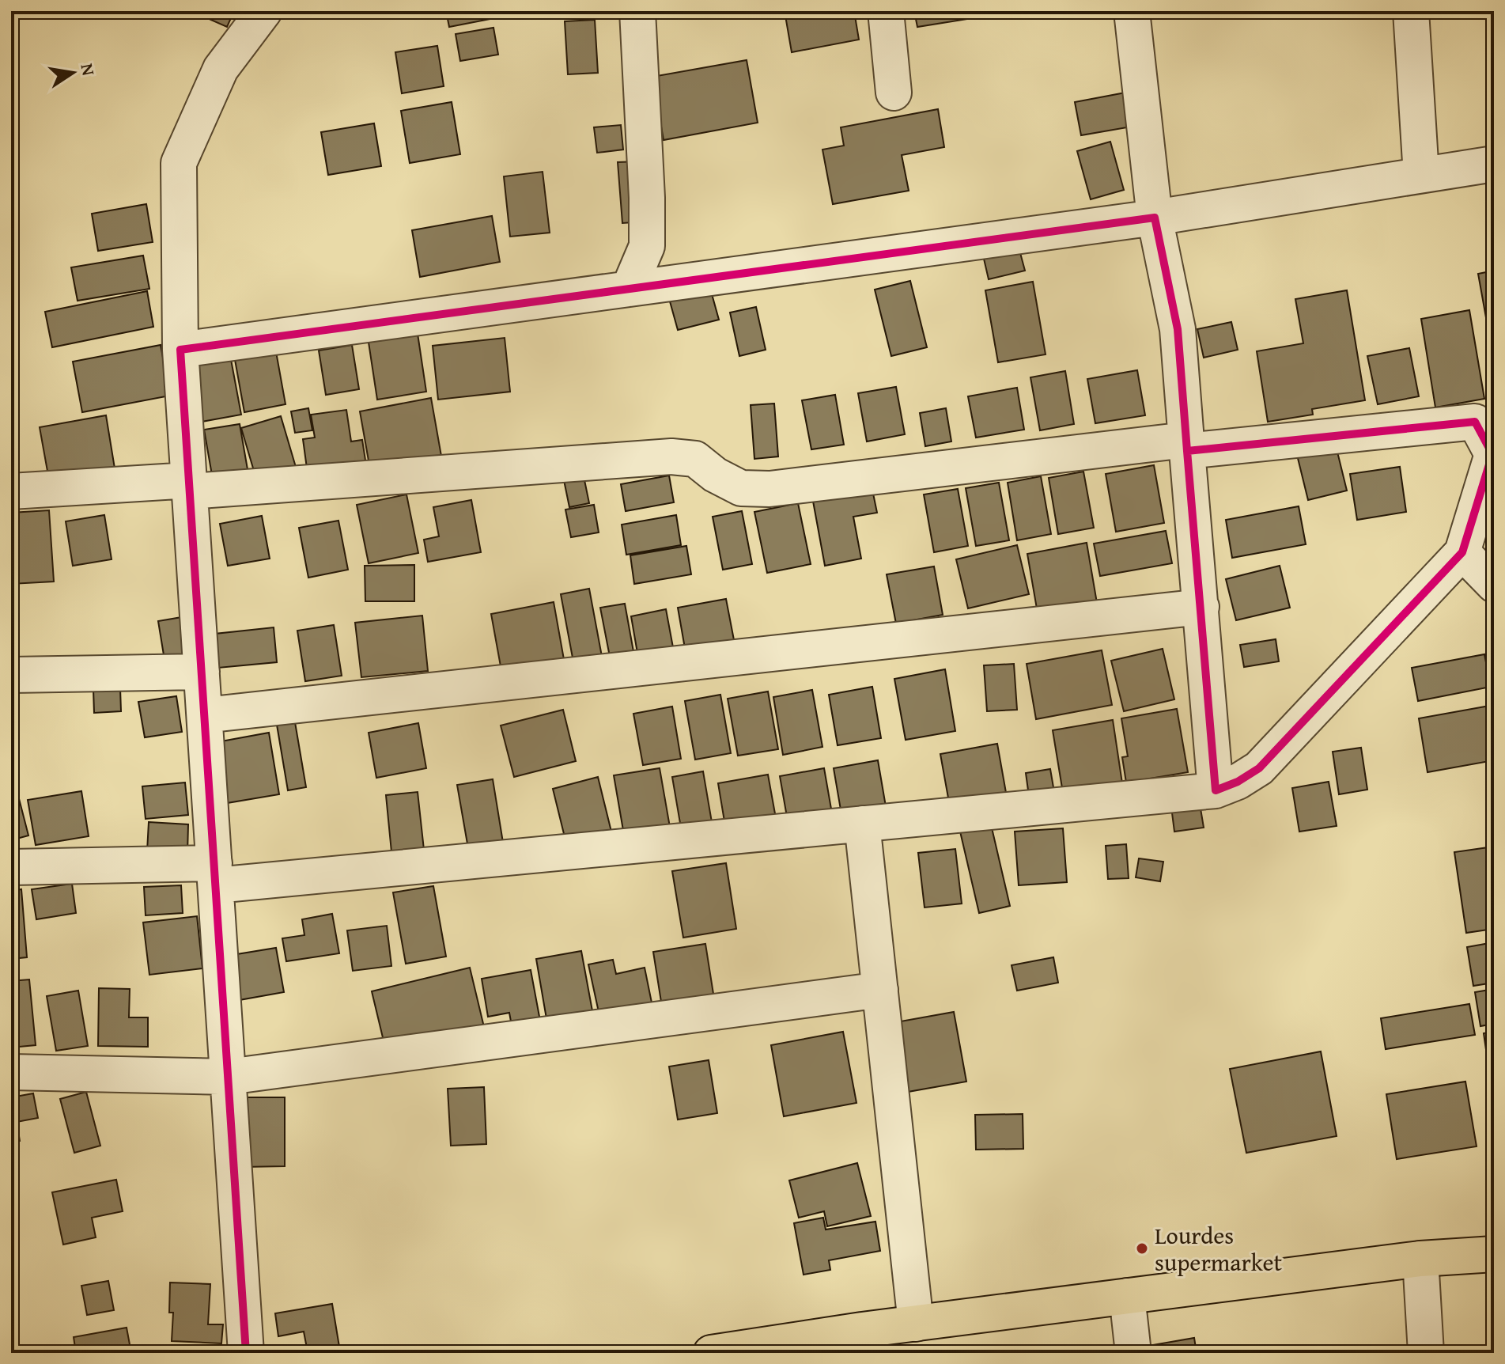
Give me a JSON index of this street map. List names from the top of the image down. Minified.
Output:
{"places":["Lourdes supermarket"],"north":"right"}
